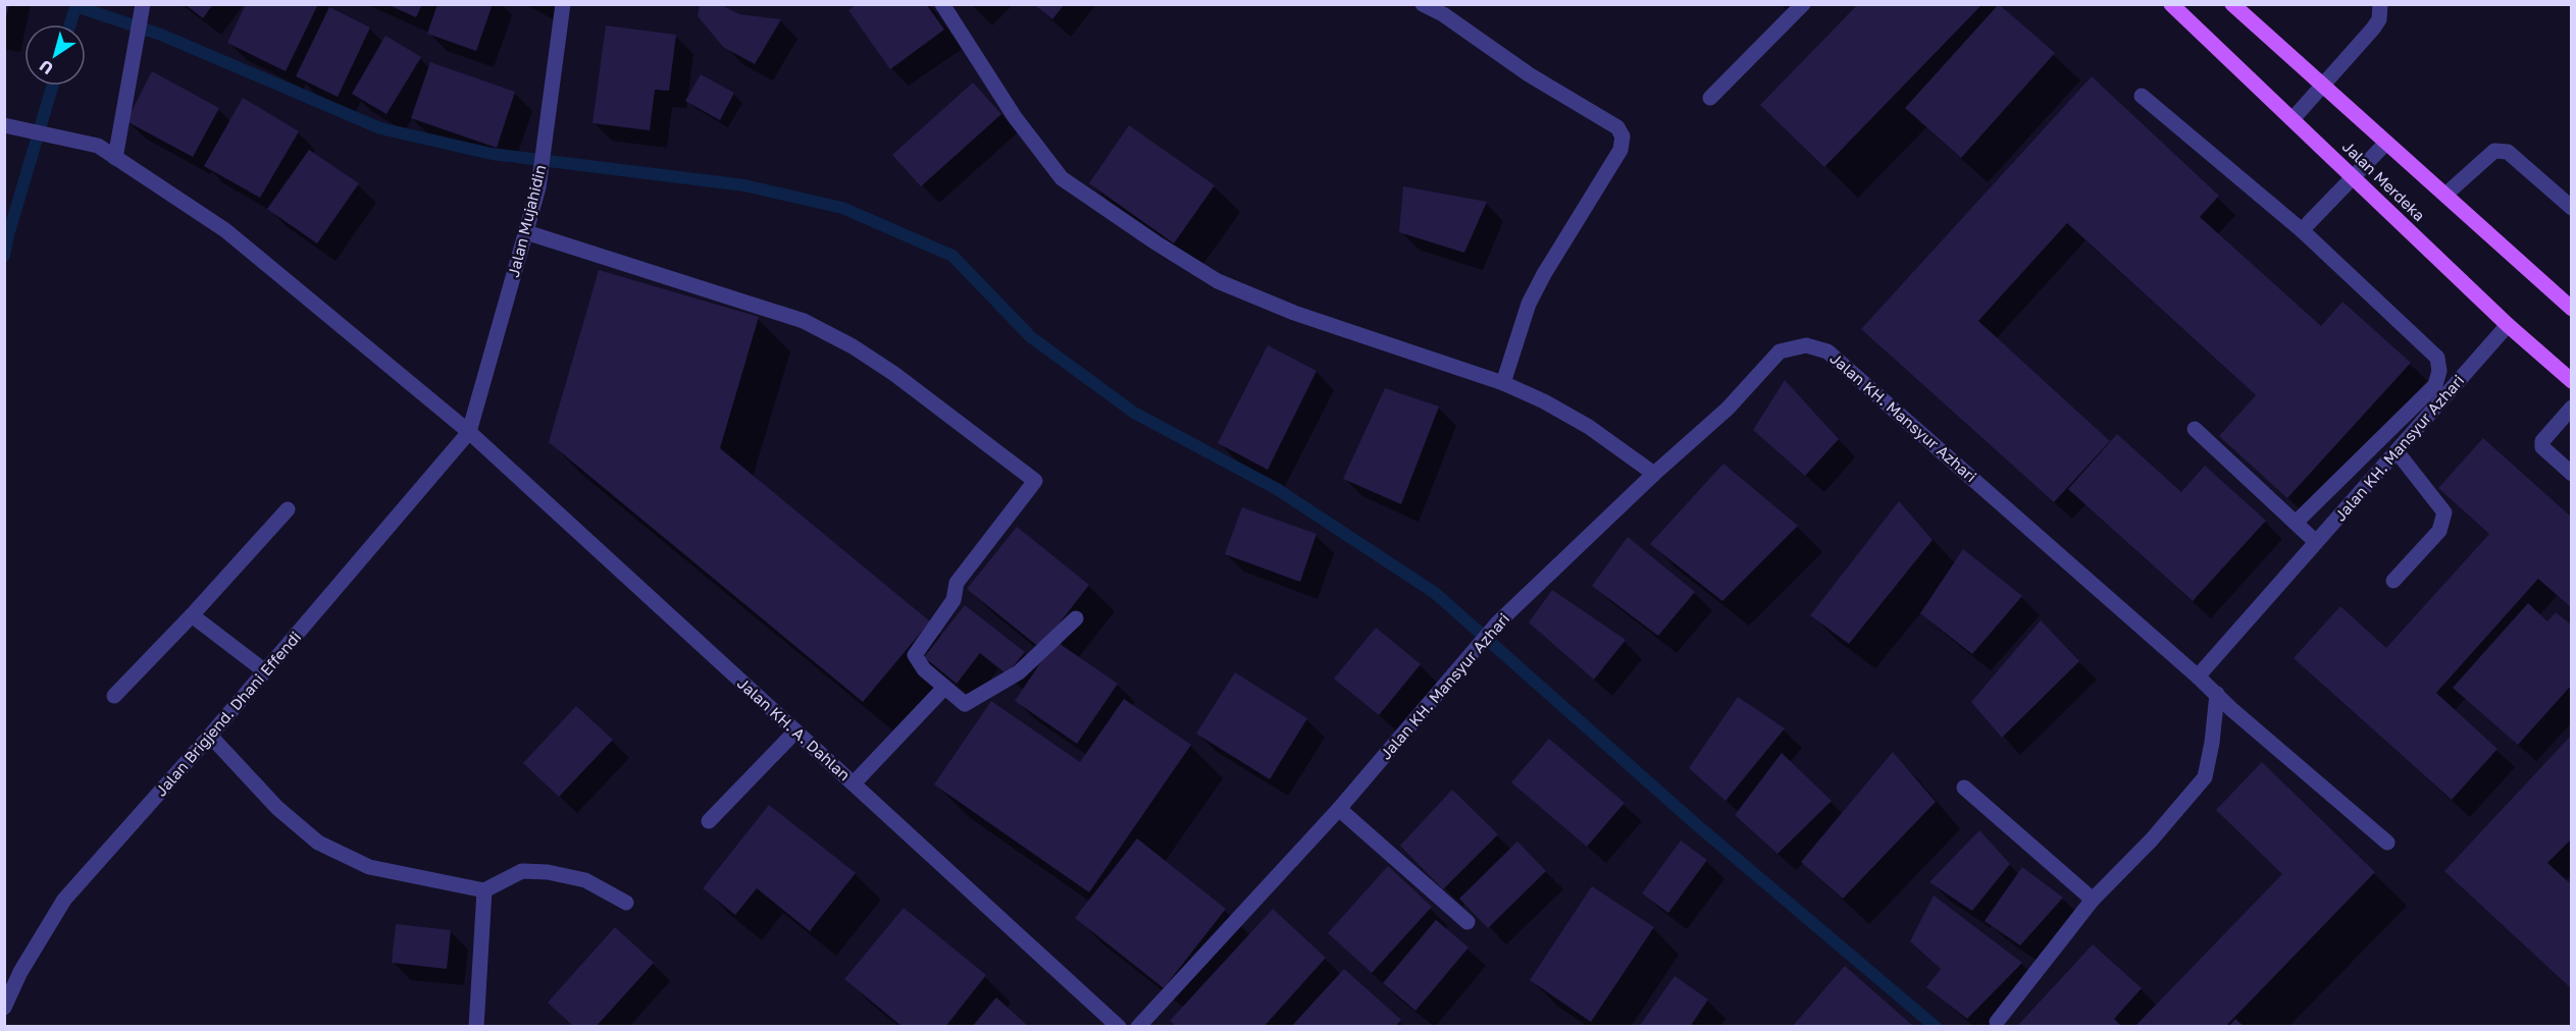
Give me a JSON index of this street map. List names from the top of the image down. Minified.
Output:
{"streets":{"main road":["Jalan Merdeka"],"street":["Jalan Mujahidin","Jalan KH. Mansyur Azhari","Jalan Brigjend. Dhani Effendi","Jalan KH. A. Dahlan"]},"crossings":[["Jalan Merdeka","Jalan KH. Mansyur Azhari"],["Jalan Mujahidin","Jalan Brigjend. Dhani Effendi"],["Jalan Mujahidin","Jalan KH. A. Dahlan"],["Jalan Brigjend. Dhani Effendi","Jalan KH. A. Dahlan"]],"north":"bottom left"}
